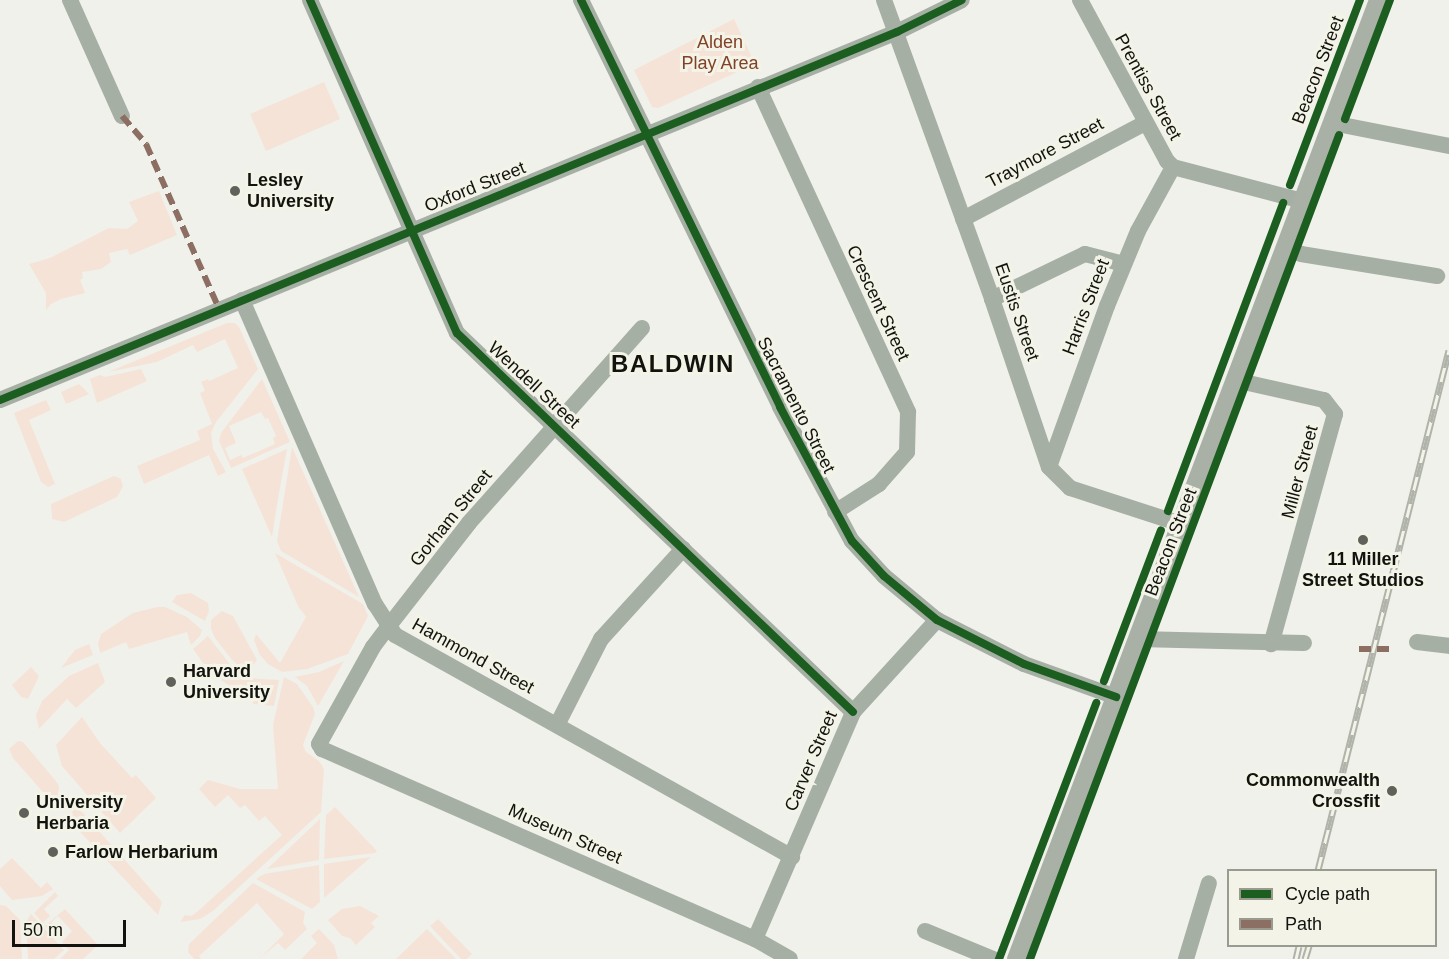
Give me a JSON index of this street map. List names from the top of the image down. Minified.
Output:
{"streets":{"main road":["Beacon Street"],"street":["Prentiss Street","Traymore Street","Oxford Street","Crescent Street","Harris Street","Eustis Street","Wendell Street","Sacramento Street","Miller Street","Gorham Street","Hammond Street","Carver Street","Museum Street"]},"crossings":[["Beacon Street","Prentiss Street"],["Beacon Street","Eustis Street"],["Beacon Street","Sacramento Street"],["Beacon Street","Miller Street"],["Prentiss Street","Traymore Street"],["Prentiss Street","Harris Street"],["Traymore Street","Eustis Street"],["Oxford Street","Crescent Street"],["Oxford Street","Eustis Street"],["Oxford Street","Wendell Street"],["Oxford Street","Sacramento Street"],["Oxford Street","Hammond Street"],["Crescent Street","Sacramento Street"],["Harris Street","Eustis Street"],["Wendell Street","Gorham Street"],["Wendell Street","Carver Street"],["Sacramento Street","Carver Street"],["Gorham Street","Hammond Street"],["Gorham Street","Museum Street"],["Hammond Street","Carver Street"],["Carver Street","Museum Street"]],"districts":["BALDWIN"],"parks":["Alden Play Area"],"places":["Lesley University","11 Miller Street Studios","Harvard University","Commonwealth Crossfit","University Herbaria","Farlow Herbarium"],"legend":["Cycle path","Path"],"scale_bar":"50 m"}
